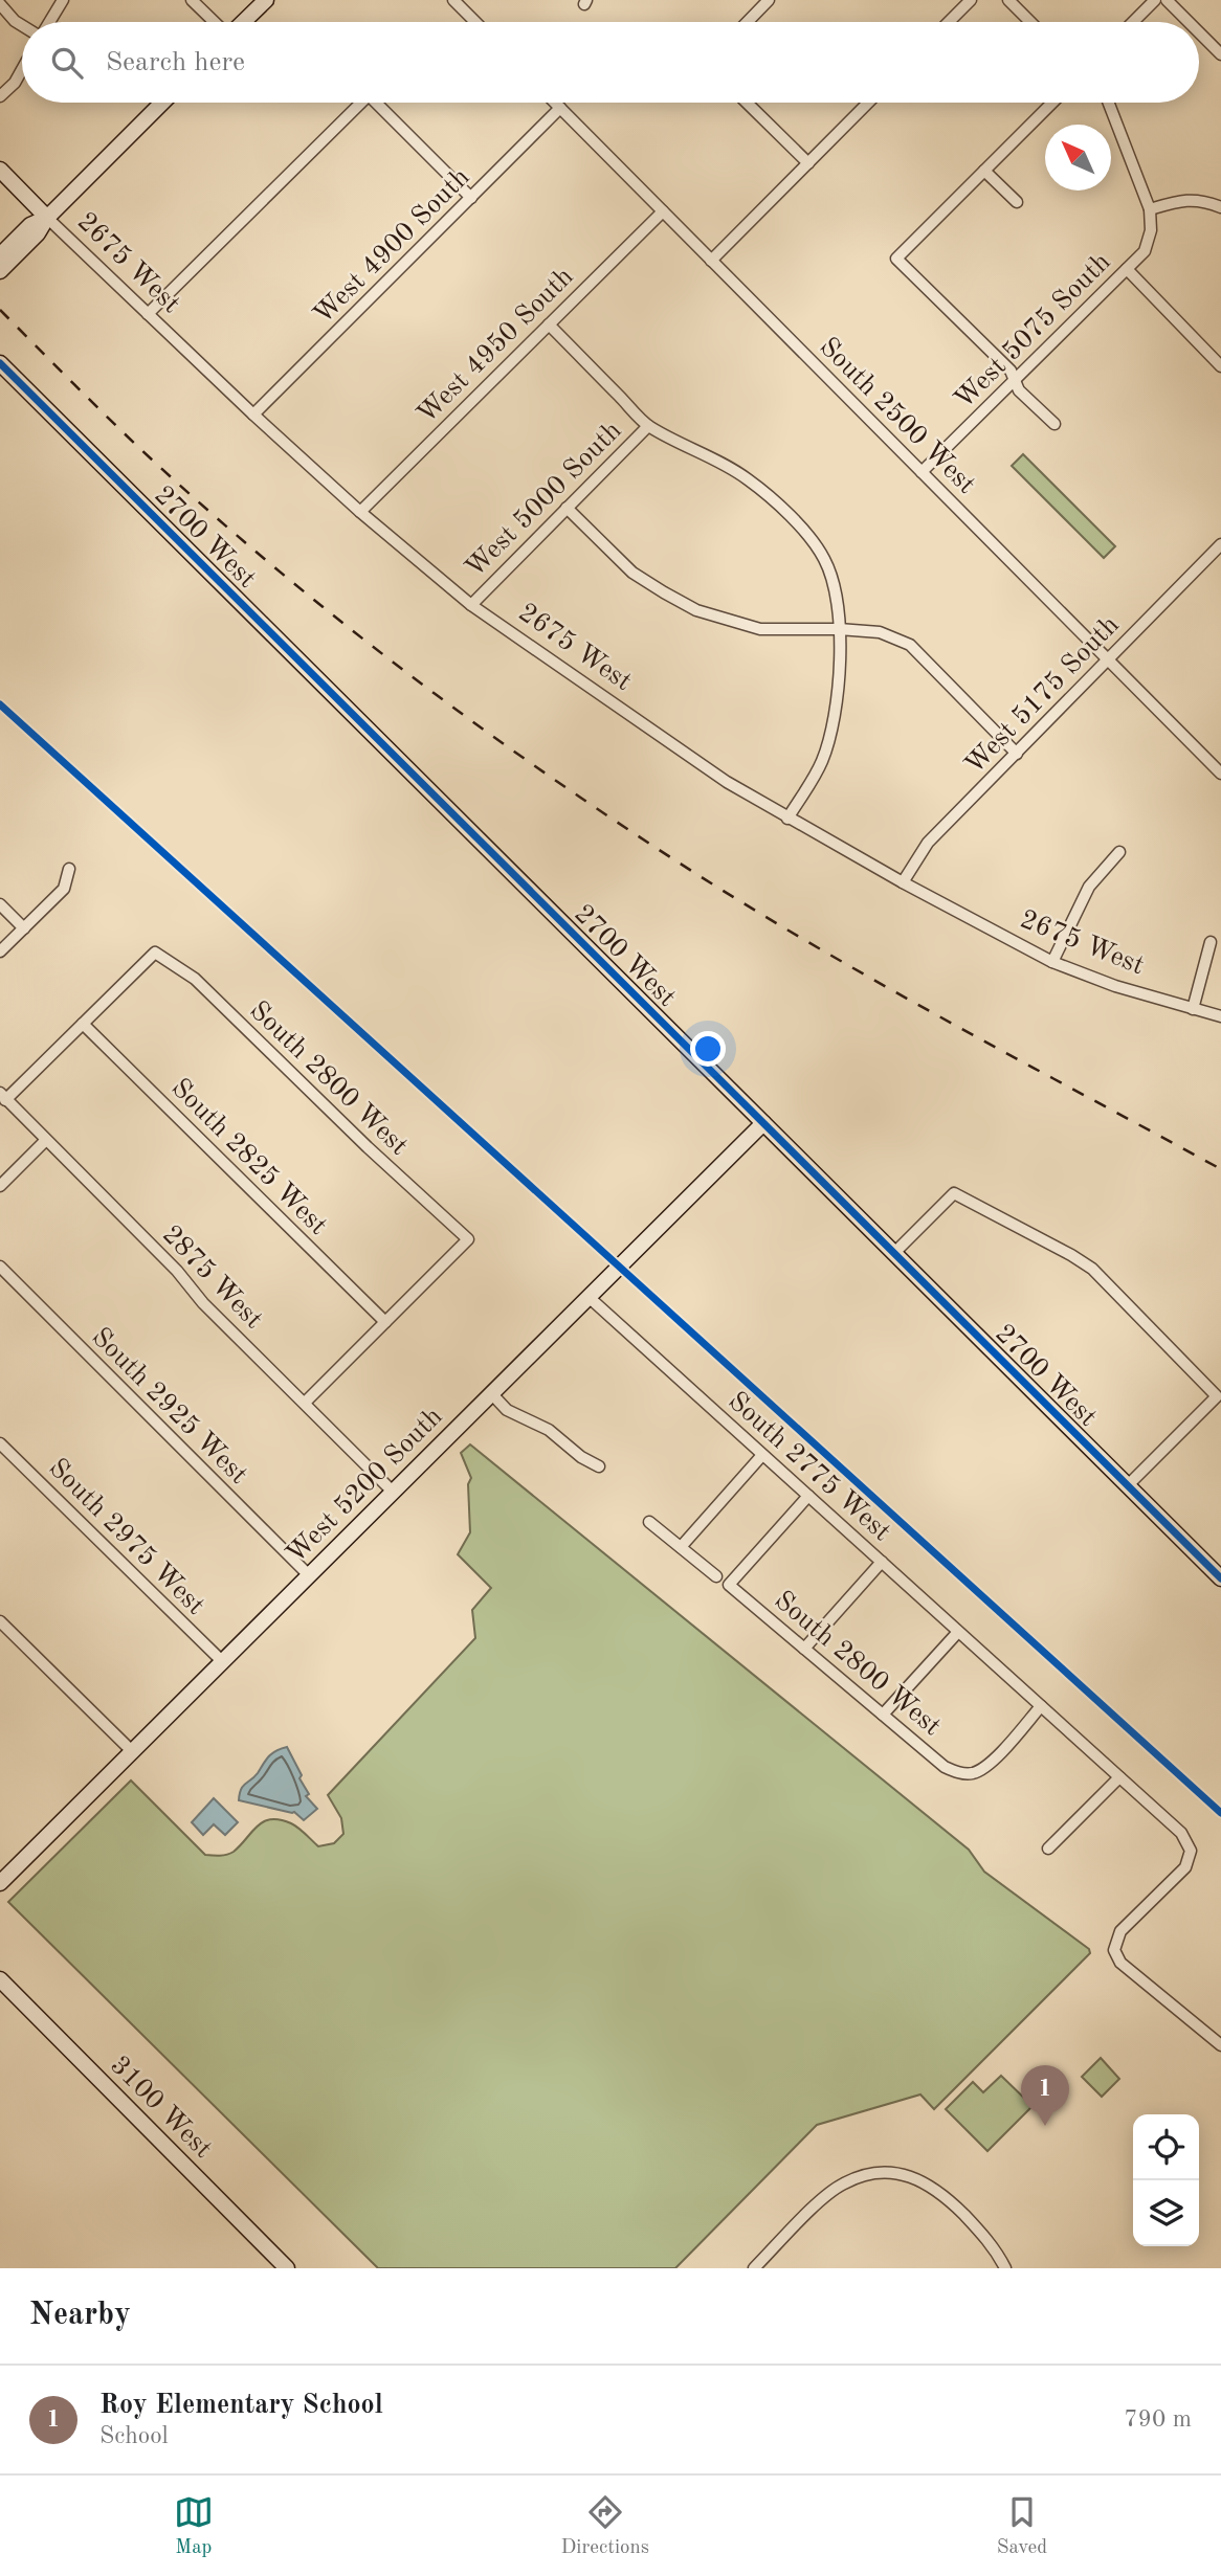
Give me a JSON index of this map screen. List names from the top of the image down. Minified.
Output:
{"streets":{"street":["West 4900 South","2675 West","West 5075 South","West 4950 South","South 2500 West","West 5000 South","2700 West","West 5175 South","South 2800 West","South 2825 West","2875 West","South 2925 West","South 2775 West","West 5200 South","South 2975 West","3100 West"]},"crossings":[["West 4900 South","2675 West"],["West 4900 South","South 2500 West"],["2675 West","West 4950 South"],["2675 West","West 5000 South"],["2675 West","West 5175 South"],["West 5075 South","South 2500 West"],["West 4950 South","South 2500 West"],["South 2500 West","West 5175 South"],["2700 West","West 5200 South"],["South 2800 West","South 2825 West"],["South 2800 West","South 2775 West"],["2875 West","West 5200 South"],["South 2925 West","West 5200 South"],["South 2775 West","West 5200 South"],["West 5200 South","South 2975 West"]],"north":"top left","page":{"search":"Search here","pins":"1","heading":"Nearby","list":[{"mark":"1","name":"Roy Elementary School","note":"School","value":"790 m"}],"nav":["Map","Directions","Saved"]}}
